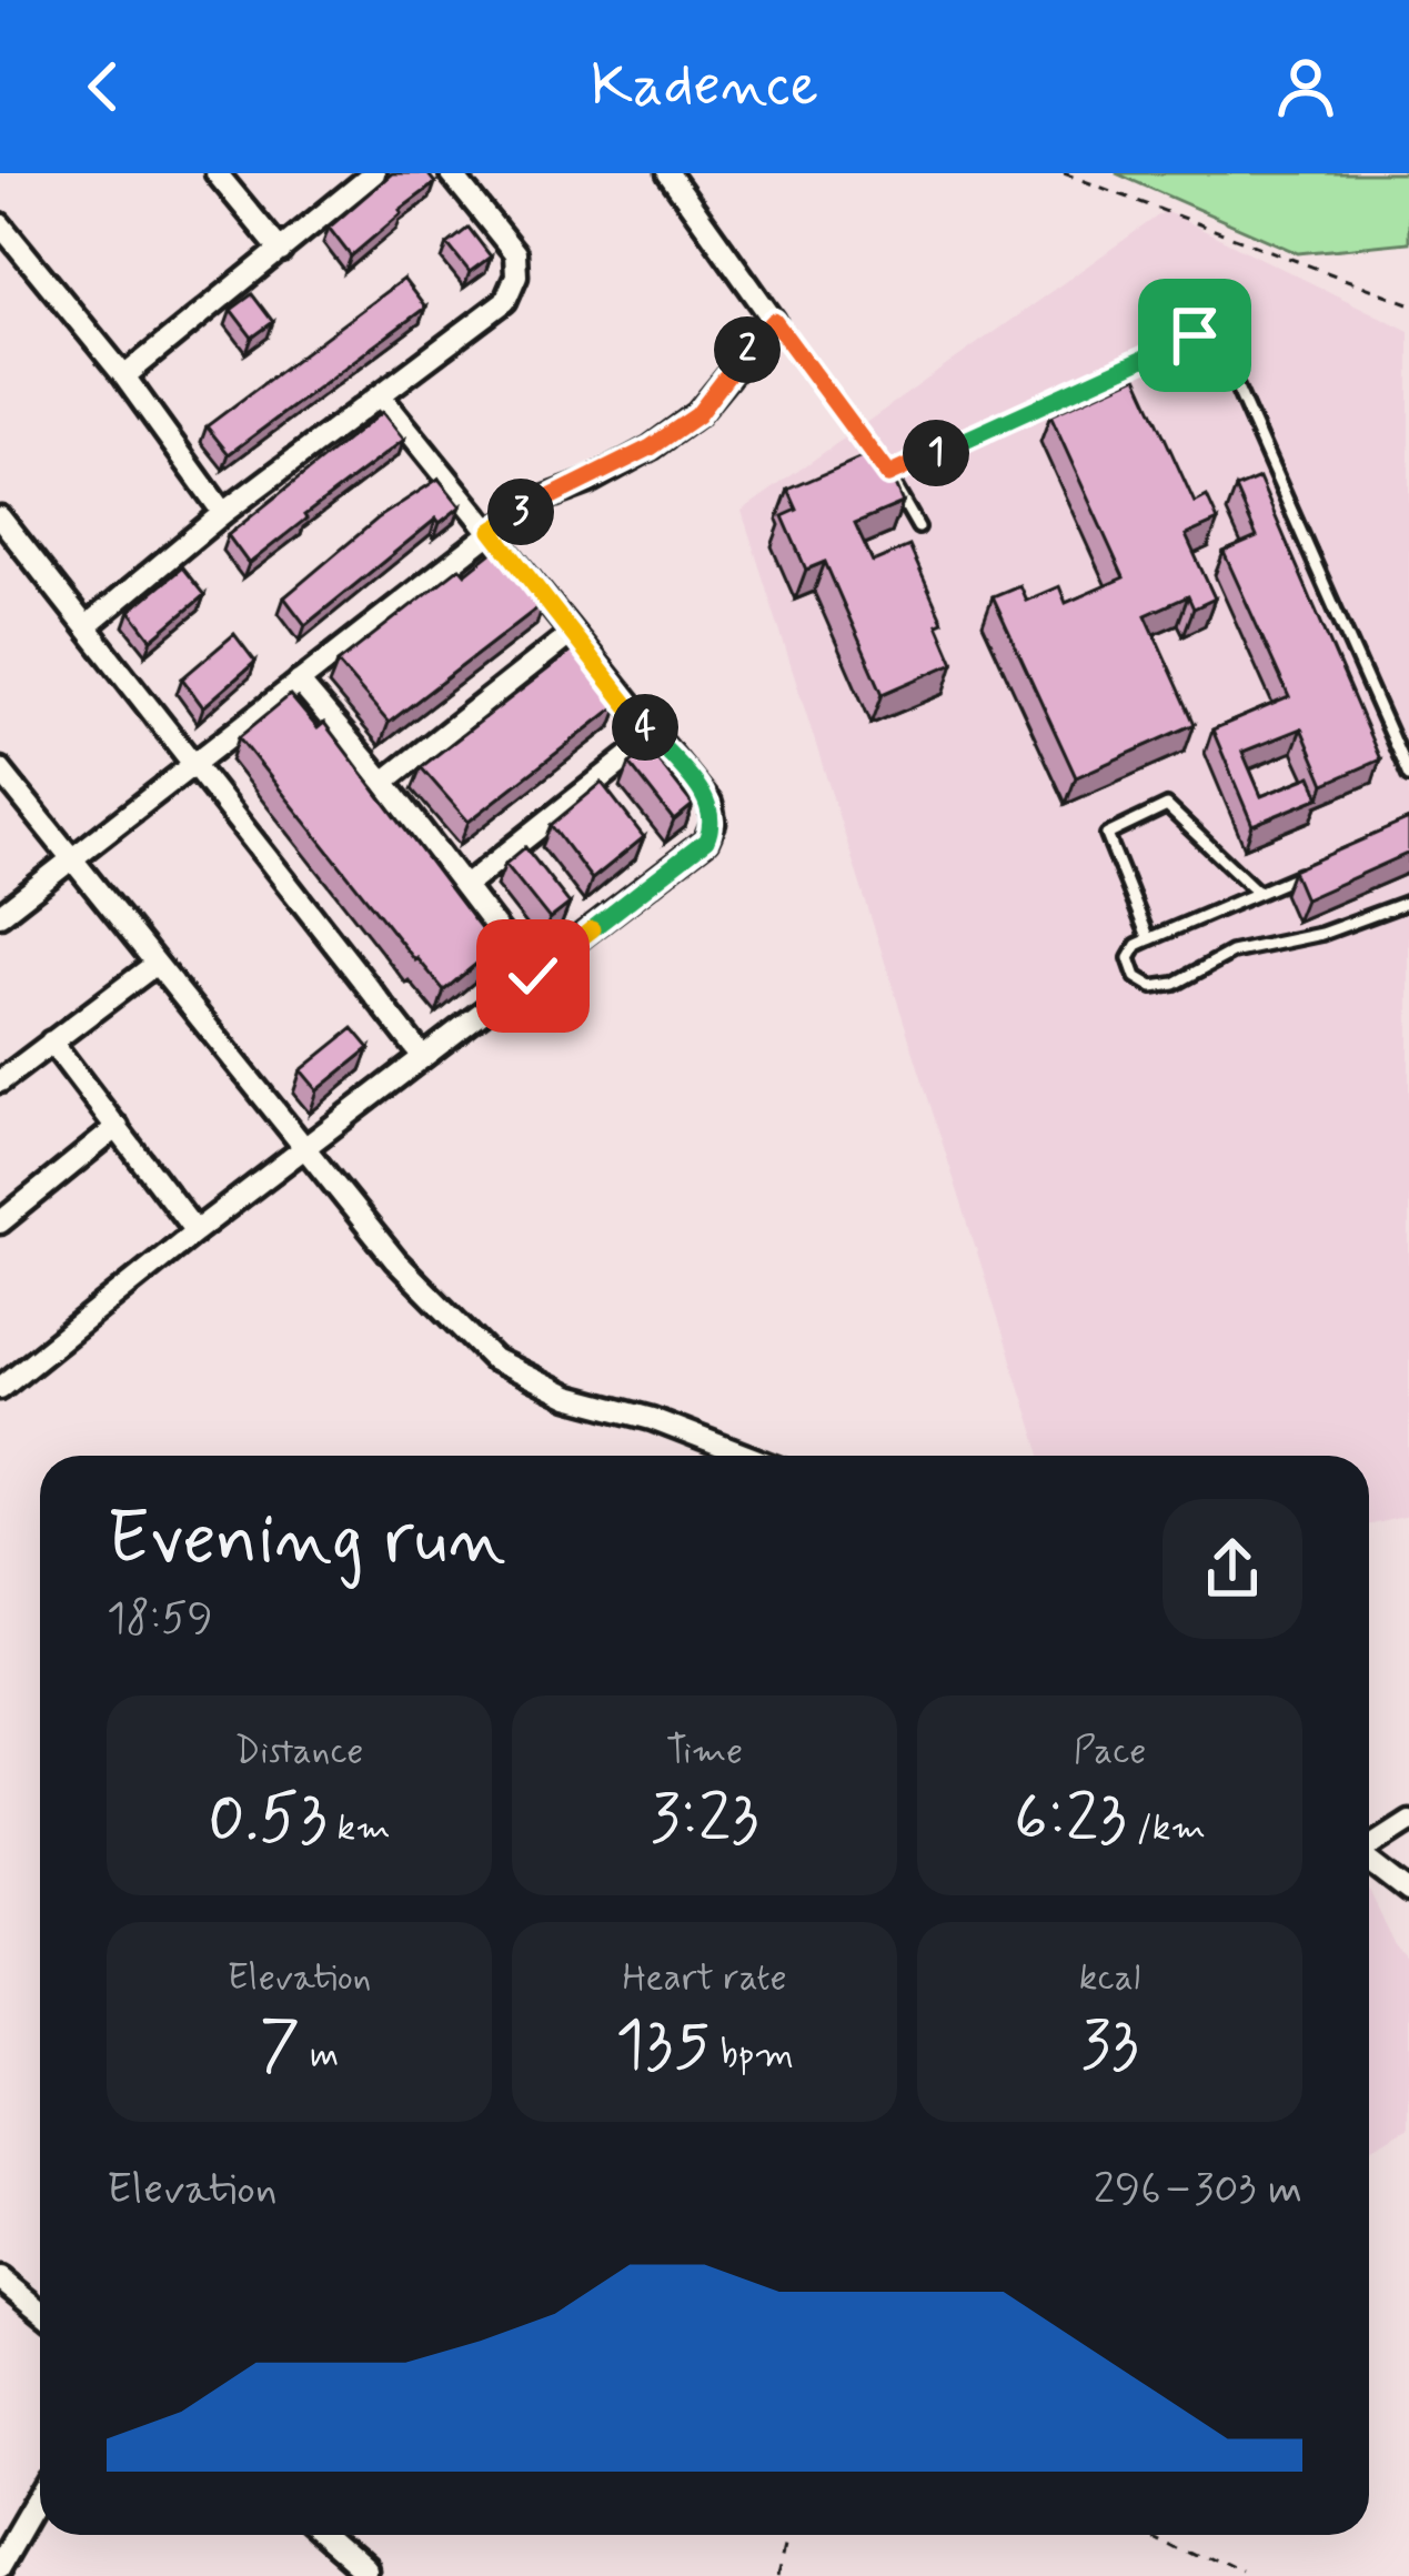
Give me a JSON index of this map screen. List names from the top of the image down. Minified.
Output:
{"page":{"header":"Kadence","pins":["2","1","3","4"],"heading":["Evening run","18:59"],"stats":[["Distance","0.53 km"],["Time","3:23"],["Pace","6:23 /km"],["Elevation","7 m"],["Heart rate","135 bpm"],["kcal","33"]],"chart":["Elevation","296–303 m"]}}
